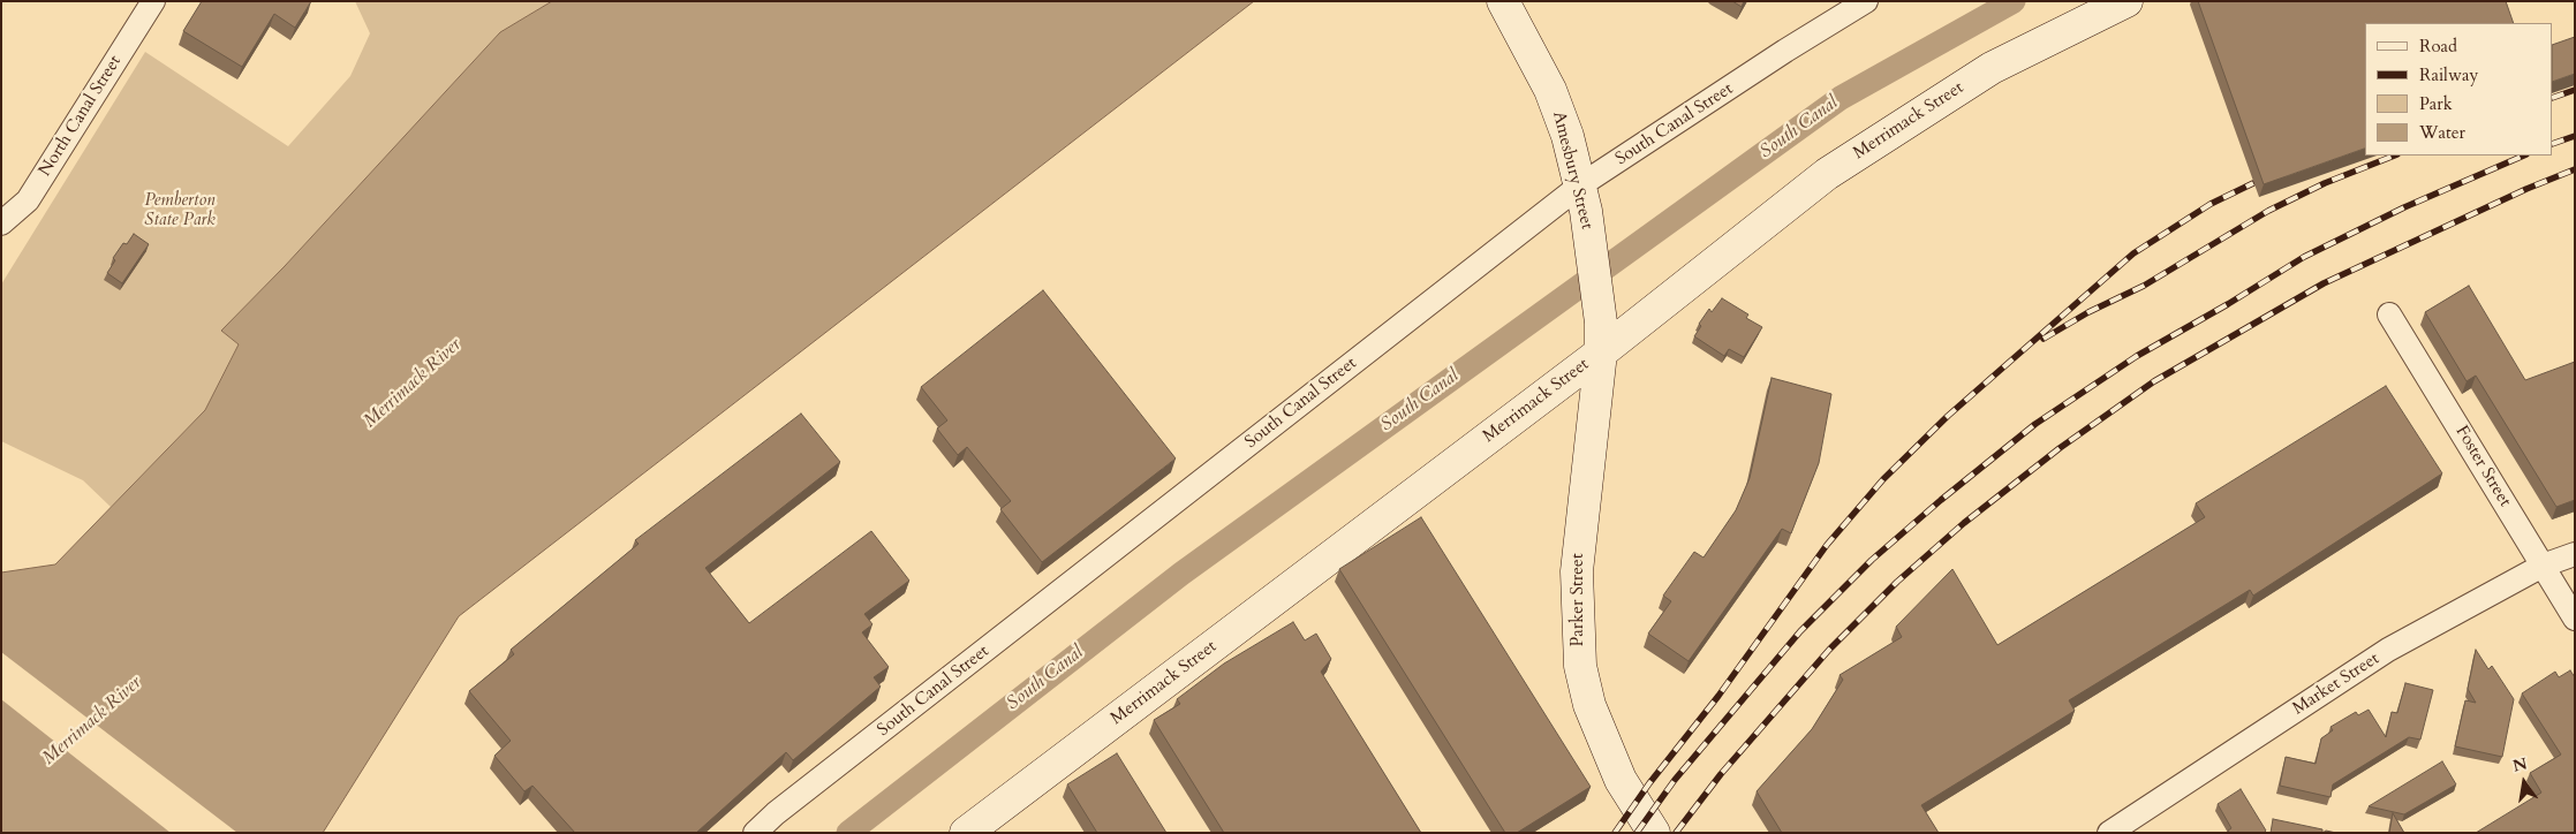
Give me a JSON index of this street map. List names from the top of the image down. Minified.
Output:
{"streets":{"main road":["Merrimack Street","Amesbury Street","Parker Street"],"street":["North Canal Street","South Canal Street","Foster Street","Market Street"]},"crossings":[["Merrimack Street","Amesbury Street"],["Merrimack Street","Parker Street"],["South Canal Street","Amesbury Street"],["Amesbury Street","Parker Street"],["Foster Street","Market Street"]],"water":["South Canal","Merrimack River"],"parks":["Pemberton State Park"],"legend":["Road","Railway","Park","Water"],"north":"top"}
